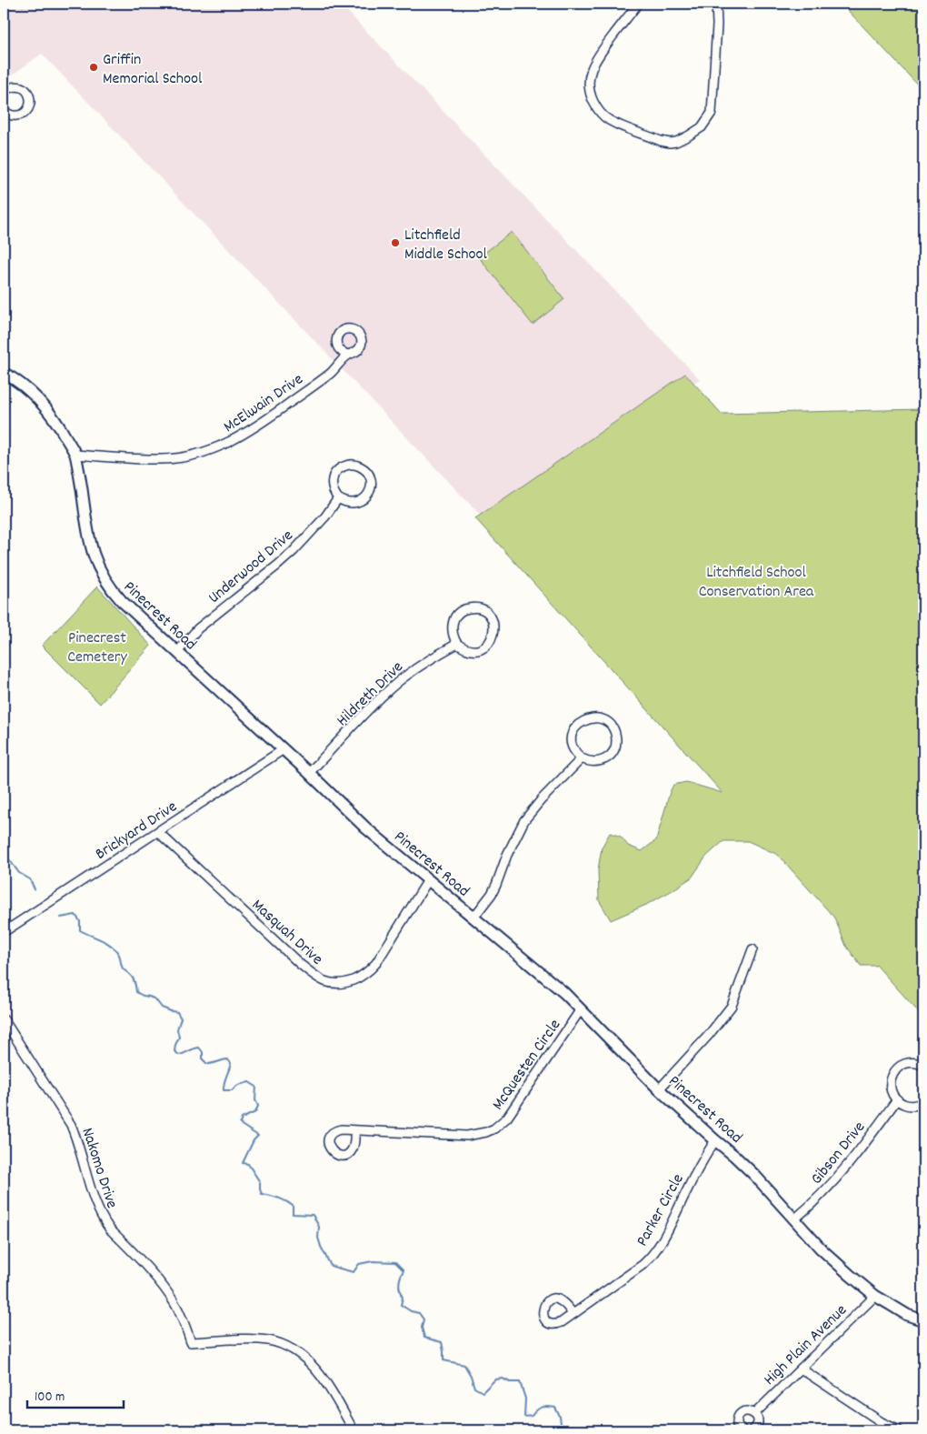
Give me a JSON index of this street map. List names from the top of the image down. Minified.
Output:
{"streets":{"street":["McElwain Drive","Underwood Drive","Pinecrest Road","Hildreth Drive","Brickyard Drive","Masquah Drive","McQuesten Circle","Gibson Drive","Nakomo Drive","Parker Circle","High Plain Avenue"]},"crossings":[["McElwain Drive","Pinecrest Road"],["Underwood Drive","Pinecrest Road"],["Pinecrest Road","Hildreth Drive"],["Pinecrest Road","Brickyard Drive"],["Pinecrest Road","Masquah Drive"],["Pinecrest Road","McQuesten Circle"],["Pinecrest Road","Gibson Drive"],["Pinecrest Road","Parker Circle"],["Pinecrest Road","High Plain Avenue"],["Brickyard Drive","Masquah Drive"]],"parks":["Litchfield School Conservation Area","Pinecrest Cemetery"],"places":["Griffin Memorial School","Litchfield Middle School"],"scale_bar":"100 m"}
